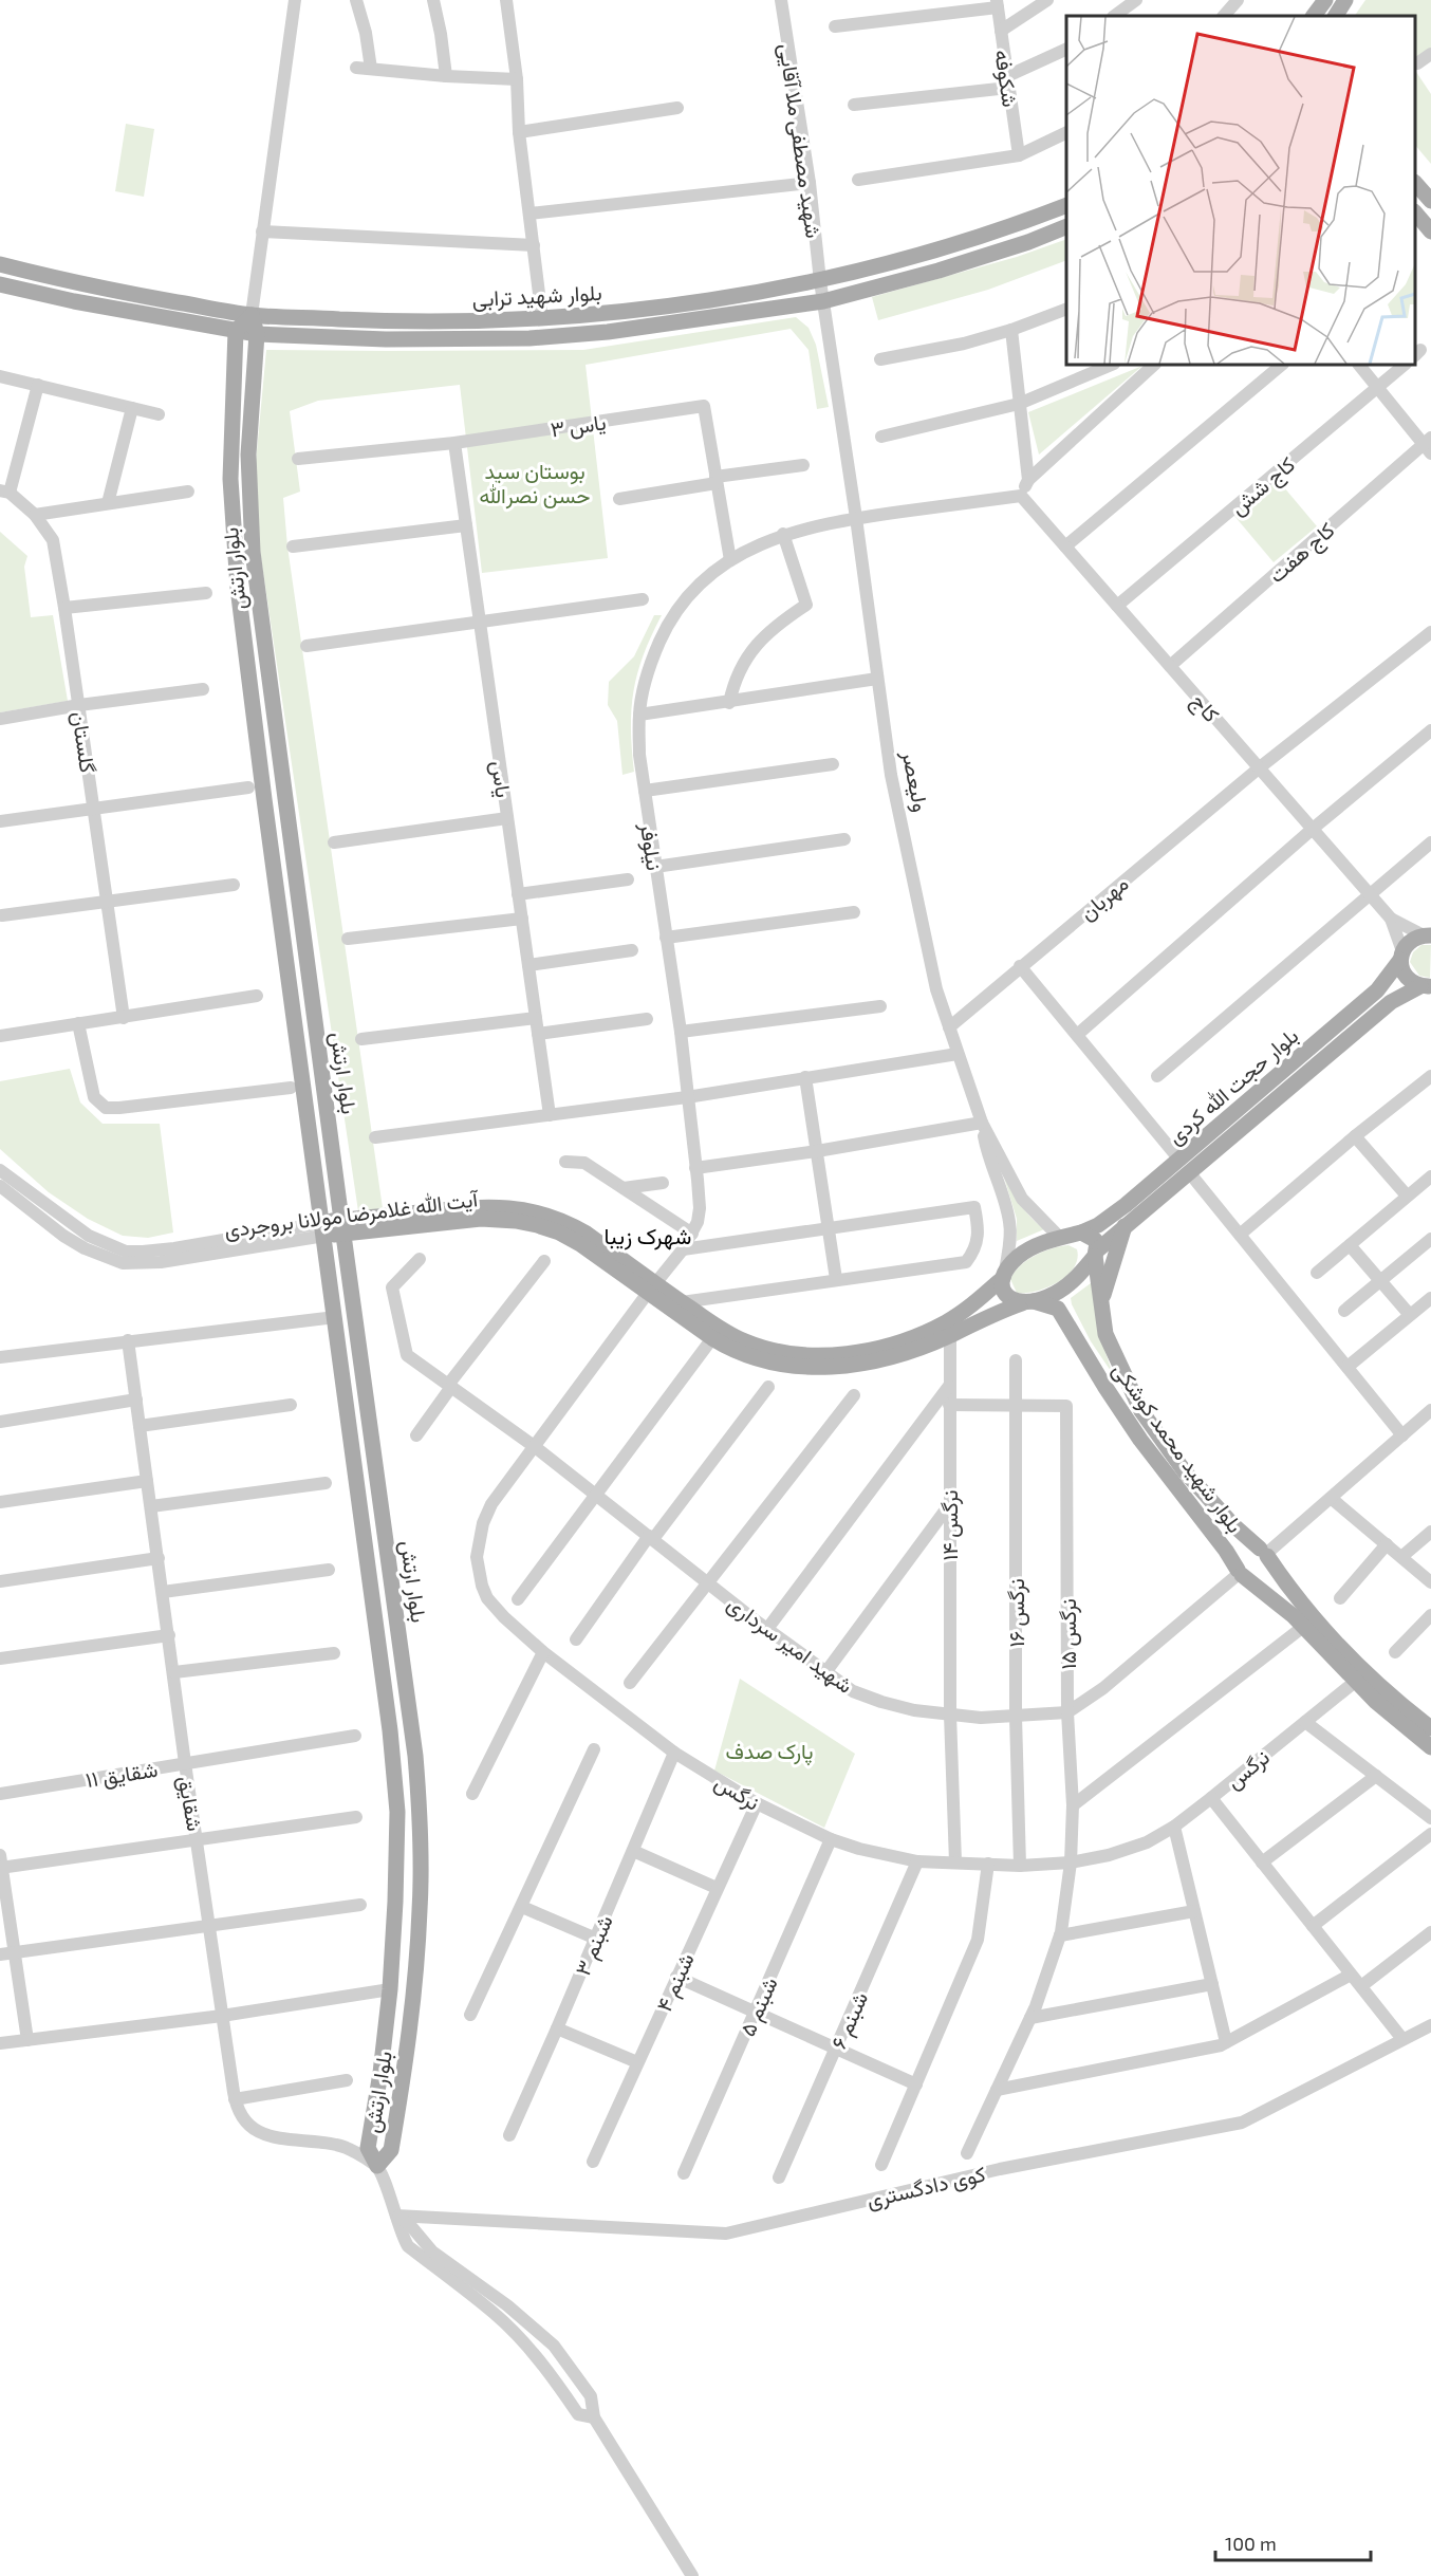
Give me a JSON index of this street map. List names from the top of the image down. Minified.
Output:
{"streets":{"main road":["بلوار شهید ترابی","بلوار ارتش","بلوار حجت الله کردی","آیت الله غلامرضا مولانا بروجردی","بلوار شهید محمد کوشکی"],"street":["شکوفه","شهید مصطفی ملا آقایی","یاس ۳","کاج شش","کاج هفت","کاج","گلستان","یاس","ولیعصر","نیلوفر","مهربان","نرگس ۱۴","نرگس ۱۶","نرگس ۱۵","شهید امیر سرداری","نرگس","شقایق ۱۱","شقایق","شبنم ۳","شبنم ۴","شبنم ۵","شبنم ۶","کوی دادگستری"]},"crossings":[["شهید مصطفی ملا آقایی","بلوار شهید ترابی"],["شهید مصطفی ملا آقایی","ولیعصر"],["بلوار شهید ترابی","بلوار ارتش"],["بلوار شهید ترابی","ولیعصر"],["یاس ۳","یاس"],["یاس ۳","نیلوفر"],["کاج شش","کاج"],["کاج هفت","کاج"],["بلوار ارتش","آیت الله غلامرضا مولانا بروجردی"],["بلوار ارتش","شقایق"],["کاج","مهربان"],["کاج","بلوار حجت الله کردی"],["ولیعصر","نیلوفر"],["ولیعصر","مهربان"],["نیلوفر","آیت الله غلامرضا مولانا بروجردی"],["نیلوفر","نرگس"],["بلوار حجت الله کردی","بلوار شهید محمد کوشکی"],["آیت الله غلامرضا مولانا بروجردی","بلوار شهید محمد کوشکی"],["آیت الله غلامرضا مولانا بروجردی","نرگس ۱۴"],["آیت الله غلامرضا مولانا بروجردی","نرگس"],["بلوار شهید محمد کوشکی","شهید امیر سرداری"],["بلوار شهید محمد کوشکی","نرگس"],["نرگس ۱۴","شهید امیر سرداری"],["نرگس ۱۴","نرگس"],["نرگس ۱۶","نرگس ۱۵"],["نرگس ۱۶","شهید امیر سرداری"],["نرگس ۱۶","نرگس"],["نرگس ۱۵","شهید امیر سرداری"],["نرگس ۱۵","نرگس"],["شهید امیر سرداری","نرگس"],["نرگس","شبنم ۳"],["نرگس","شبنم ۴"],["نرگس","شبنم ۵"],["نرگس","شبنم ۶"],["شقایق ۱۱","شقایق"]],"districts":["شهرک زیبا"],"parks":["بوستان سید حسن نصرالله","پارک صدف"],"scale_bar":"100 m"}
